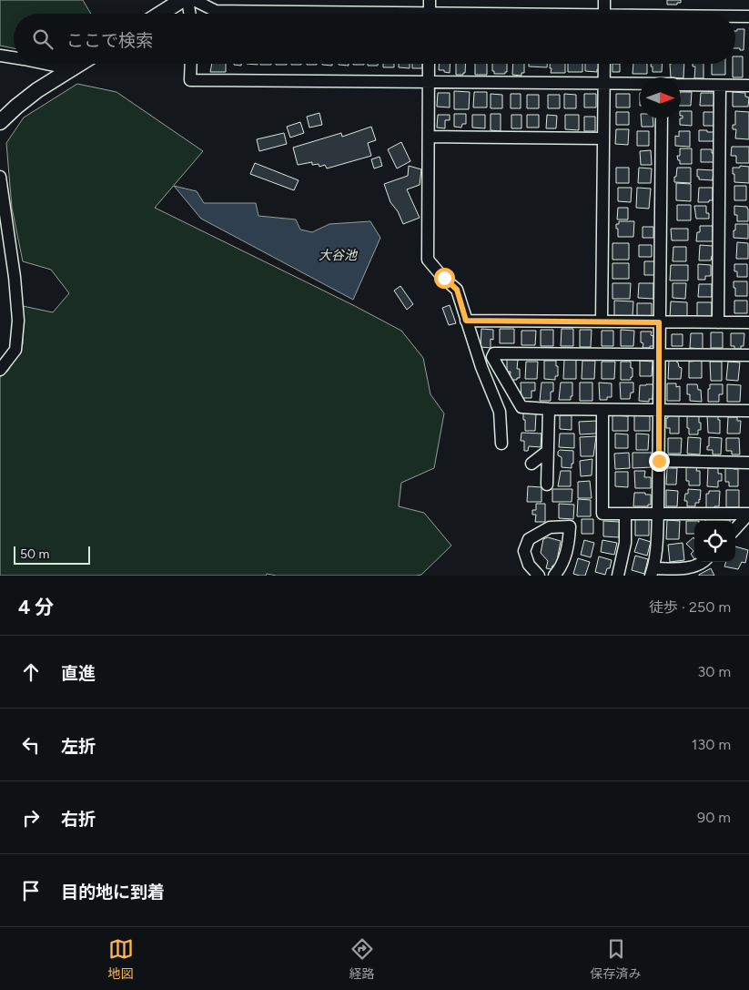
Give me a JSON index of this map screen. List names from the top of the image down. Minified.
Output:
{"water":["大谷池"],"scale_bar":"50 m","north":"right","page":{"search":"ここで検索","scale":"50 m","heading":["4 分","徒歩 · 250 m"],"list":[["直進","30 m"],["左折","130 m"],["右折","90 m"],"目的地に到着"],"nav":["地図","経路","保存済み"]}}
